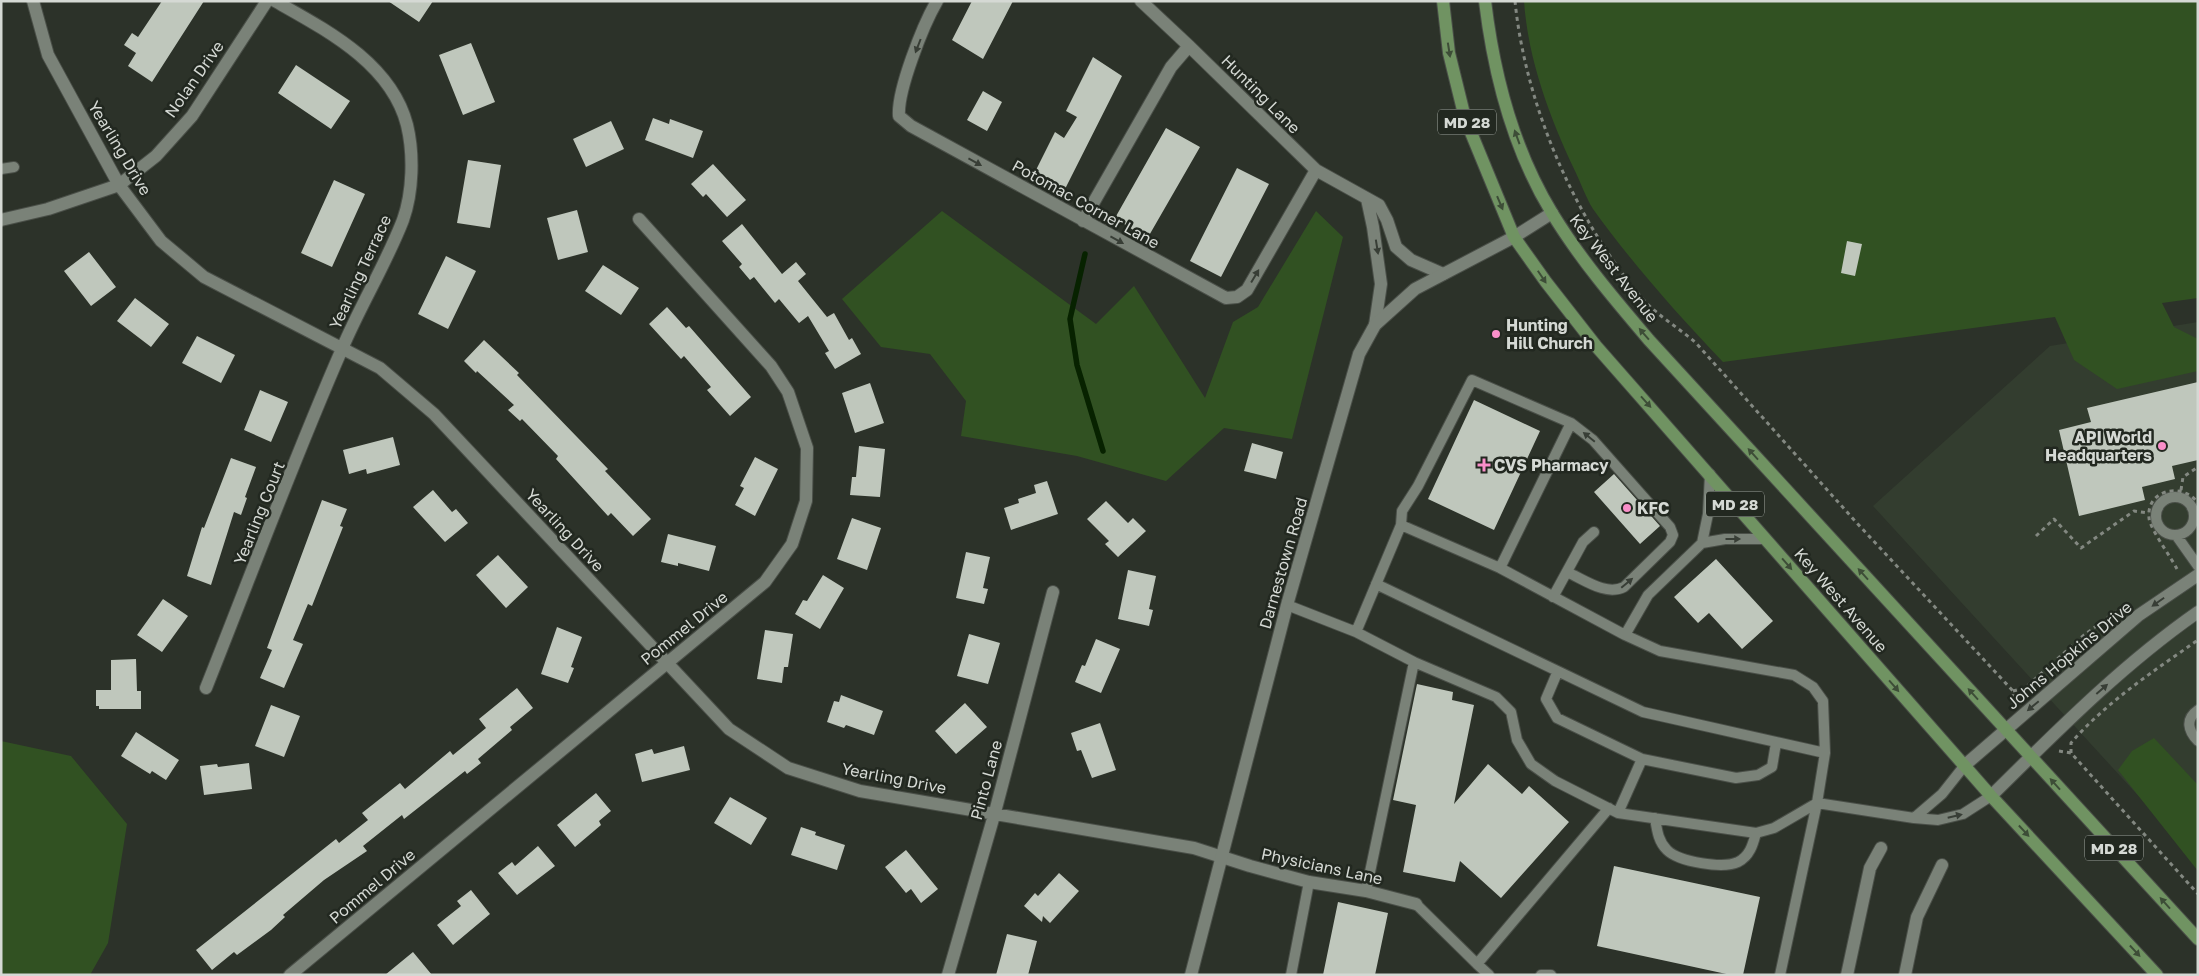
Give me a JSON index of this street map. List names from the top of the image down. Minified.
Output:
{"streets":{"main road":["MD 28","Key West Avenue"],"street":["Nolan Drive","Hunting Lane","Yearling Drive","Potomac Corner Lane","Yearling Terrace","Yearling Court","Darnestown Road","Pommel Drive","Johns Hopkins Drive","Pinto Lane","Physicians Lane"]},"crossings":[["Nolan Drive","Yearling Drive"],["Hunting Lane","Potomac Corner Lane"],["Hunting Lane","Darnestown Road"],["MD 28","Key West Avenue"],["MD 28","Darnestown Road"],["Yearling Drive","Yearling Terrace"],["Yearling Drive","Yearling Court"],["Yearling Drive","Darnestown Road"],["Yearling Drive","Pommel Drive"],["Yearling Drive","Pinto Lane"],["Yearling Drive","Physicians Lane"],["Key West Avenue","Darnestown Road"],["Key West Avenue","Johns Hopkins Drive"],["Yearling Terrace","Yearling Court"],["Darnestown Road","Physicians Lane"]],"places":{"other":["Hunting Hill Church","API World Headquarters","KFC"],"health":["CVS Pharmacy"]}}
